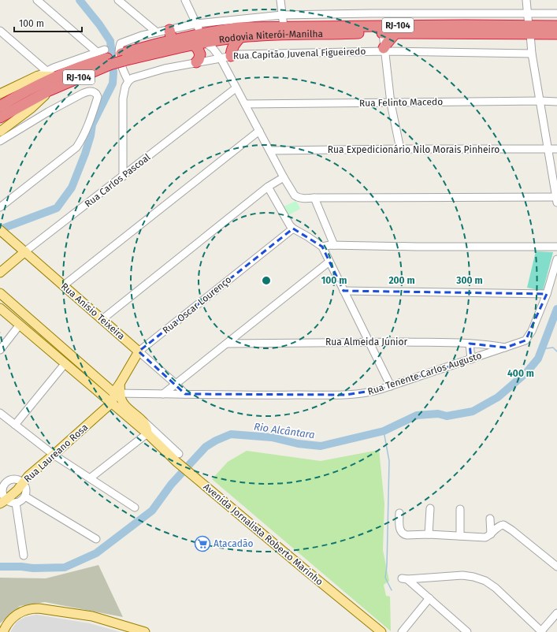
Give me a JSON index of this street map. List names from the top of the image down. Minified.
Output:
{"streets":{"highway":["RJ-104","Rodovia Niterói-Manilha"],"main road":["Rua Carlos Pascoal","Rua Oscar Lourenço","Rua Anísio Teixeira","Rua Laureano Rosa","Avenida Jornalista Roberto Marinho"],"street":["Rua Capitão Juvenal Figueiredo","Rua Felinto Macedo","Rua Expedicionário Nilo Morais Pinheiro","Rua Almeida Júnior","Rua Tenente Carlos Augusto"]},"crossings":[["Rua Carlos Pascoal","Rua Anísio Teixeira"],["Rua Oscar Lourenço","Rua Anísio Teixeira"],["Rua Oscar Lourenço","Avenida Jornalista Roberto Marinho"],["Rua Anísio Teixeira","Rua Tenente Carlos Augusto"],["Rua Almeida Júnior","Rua Tenente Carlos Augusto"],["Rua Tenente Carlos Augusto","Avenida Jornalista Roberto Marinho"],["Rua Laureano Rosa","Avenida Jornalista Roberto Marinho"]],"water":["Rio Alcântara"],"places":{"supermarket":["Atacadão"]},"scale_bar":"100 m","rings":["100 m","200 m","300 m","400 m"]}
